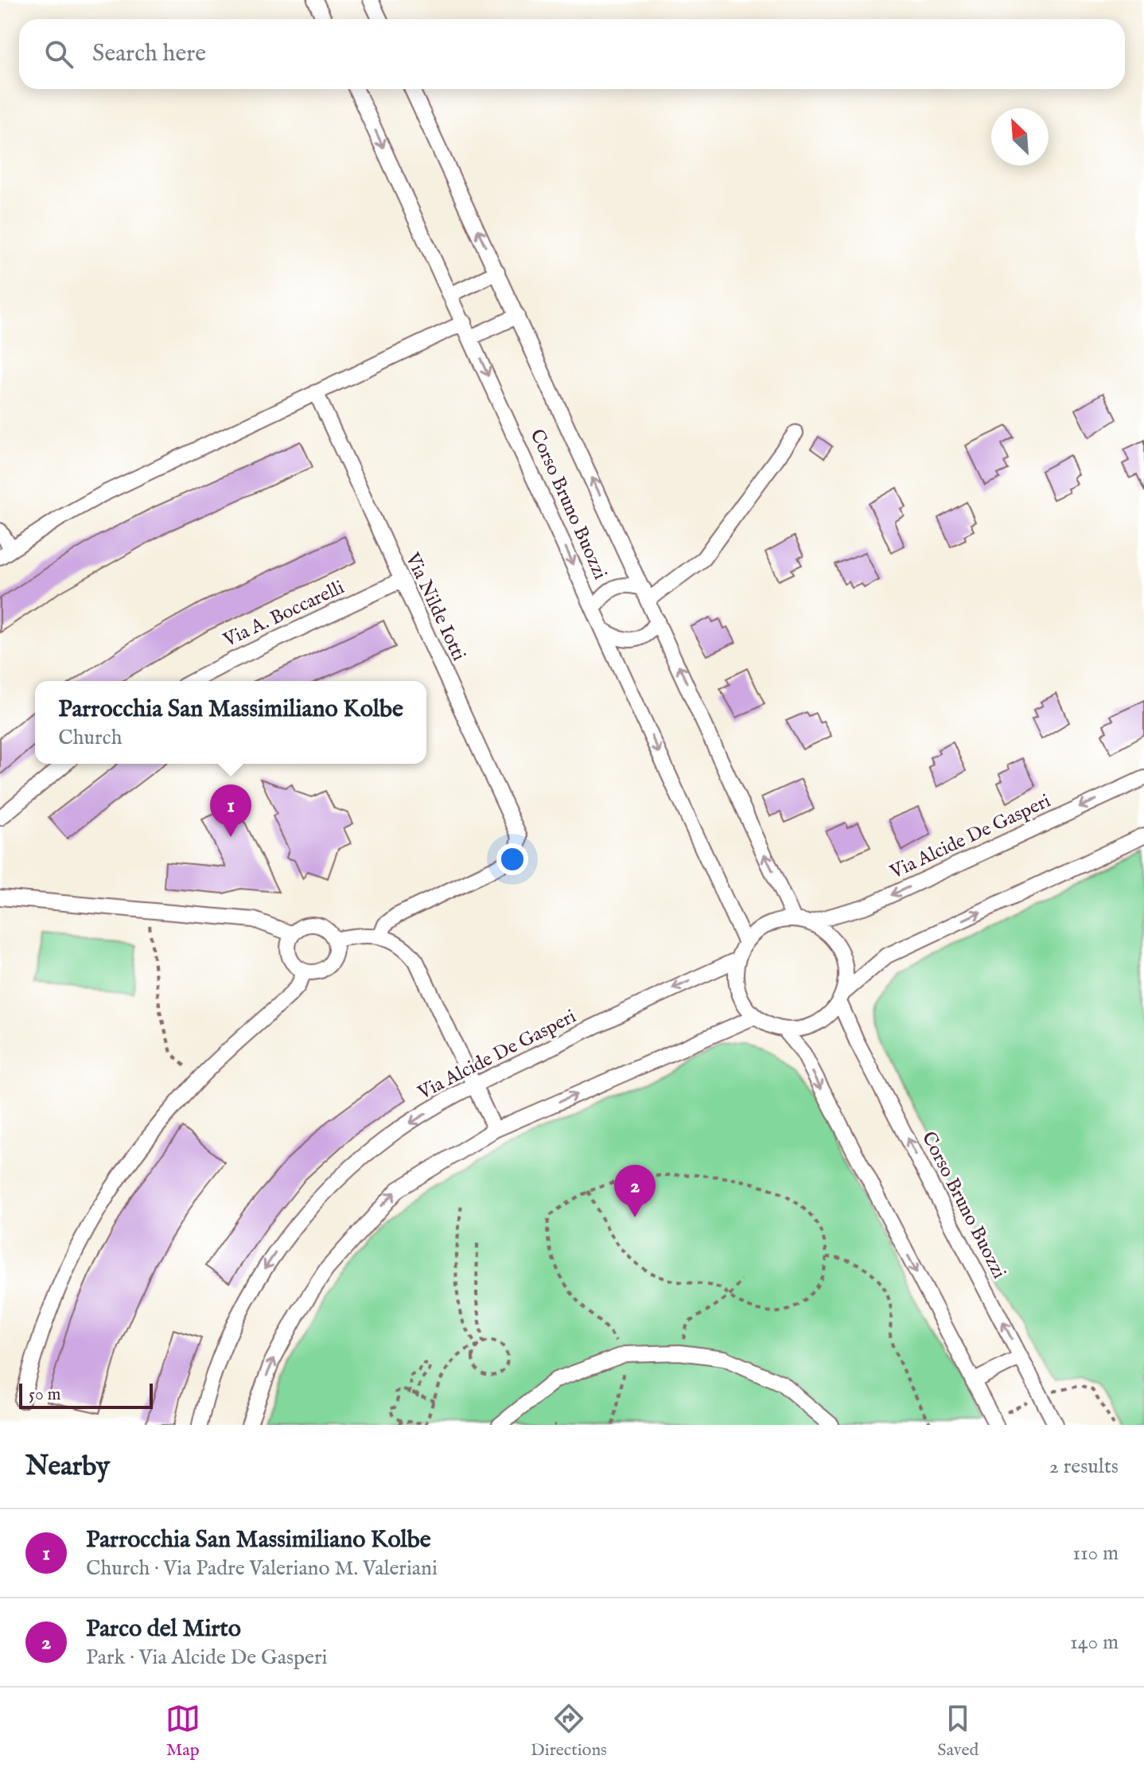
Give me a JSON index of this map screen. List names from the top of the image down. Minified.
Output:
{"streets":{"street":["Corso Bruno Buozzi","Via Nilde Iotti","Via A. Boccarelli","Via Alcide De Gasperi"]},"crossings":[["Corso Bruno Buozzi","Via Alcide De Gasperi"],["Via Nilde Iotti","Via A. Boccarelli"]],"scale_bar":"50 m","north":"top left","page":{"search":"Search here","popup":["Parrocchia San Massimiliano Kolbe","Church"],"pins":["1","2"],"scale":"50 m","heading":["Nearby","2 results"],"list":[{"mark":"1","name":"Parrocchia San Massimiliano Kolbe","note":"Church · Via Padre Valeriano M. Valeriani","value":"110 m"},{"mark":"2","name":"Parco del Mirto","note":"Park · Via Alcide De Gasperi","value":"140 m"}],"nav":["Map","Directions","Saved"]}}
